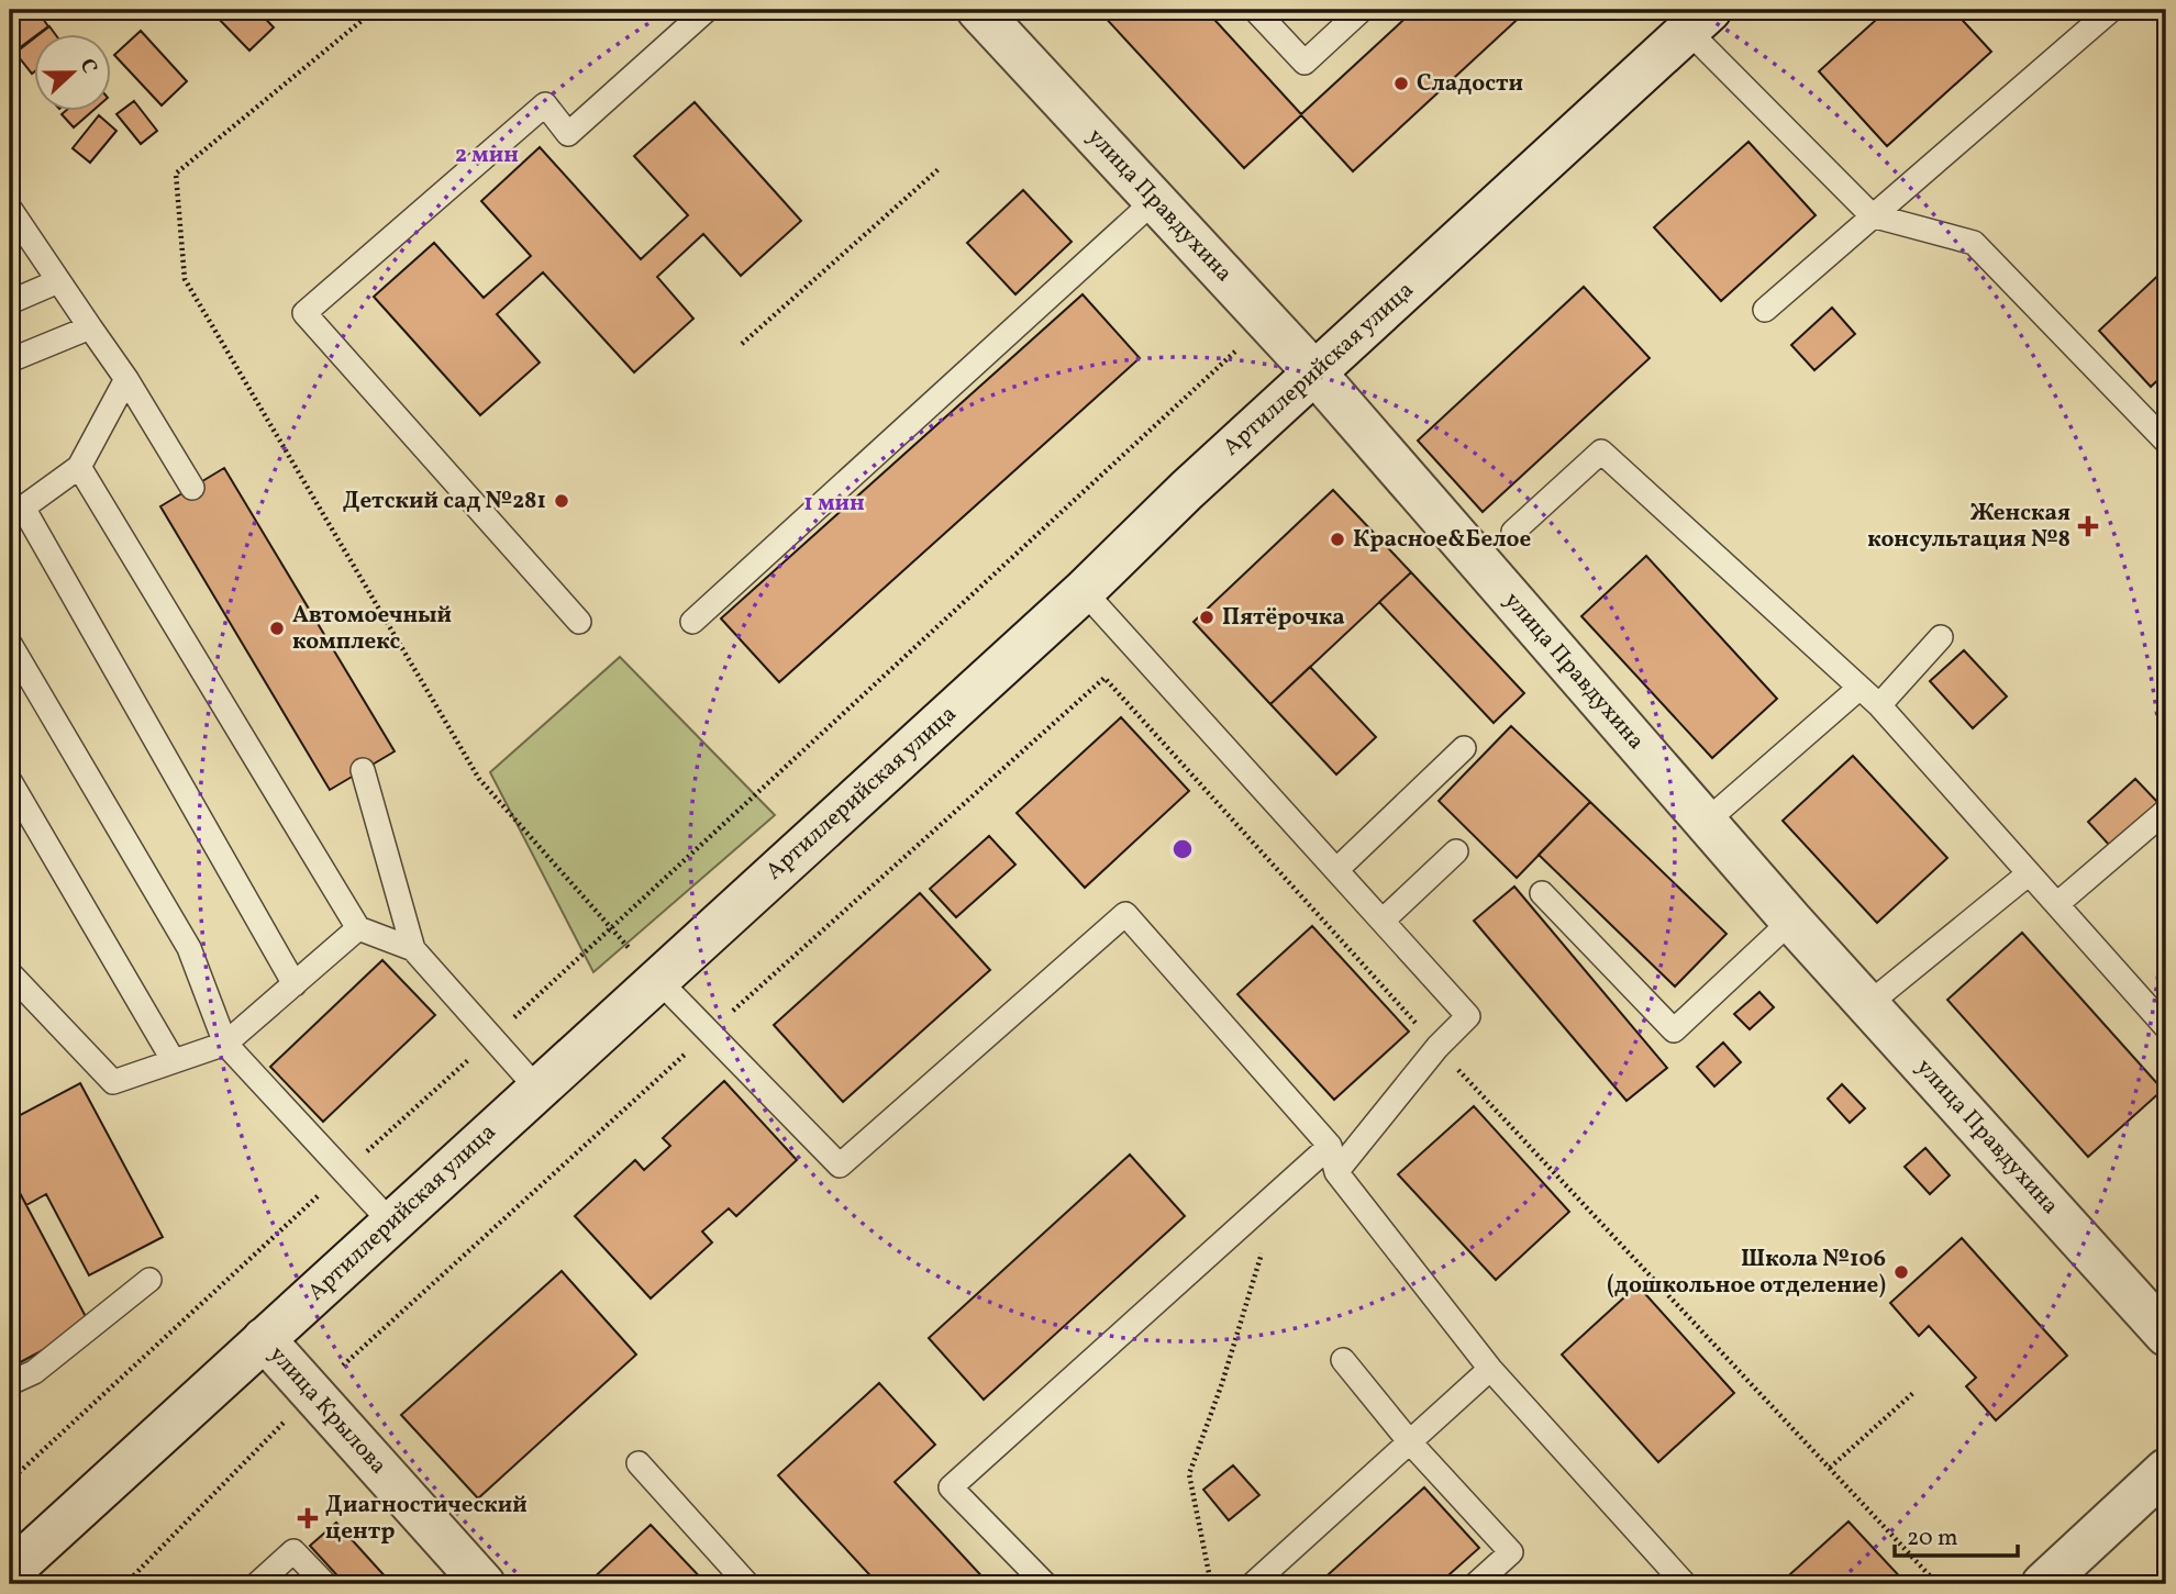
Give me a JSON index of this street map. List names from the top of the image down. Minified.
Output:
{"streets":{"street":["улица Правдухина","Артиллерийская улица","улица Крылова"]},"crossings":[["улица Правдухина","Артиллерийская улица"],["Артиллерийская улица","улица Крылова"]],"places":{"other":["Сладости","Детский сад №281","Красное&Белое","Пятёрочка","Автомоечный комплекс","Школа №106 (дошкольное отделение)"],"health":["Женская консультация №8","Диагностический центр"]},"scale_bar":"20 m","north":"right","rings":["2 мин","1 мин"]}
